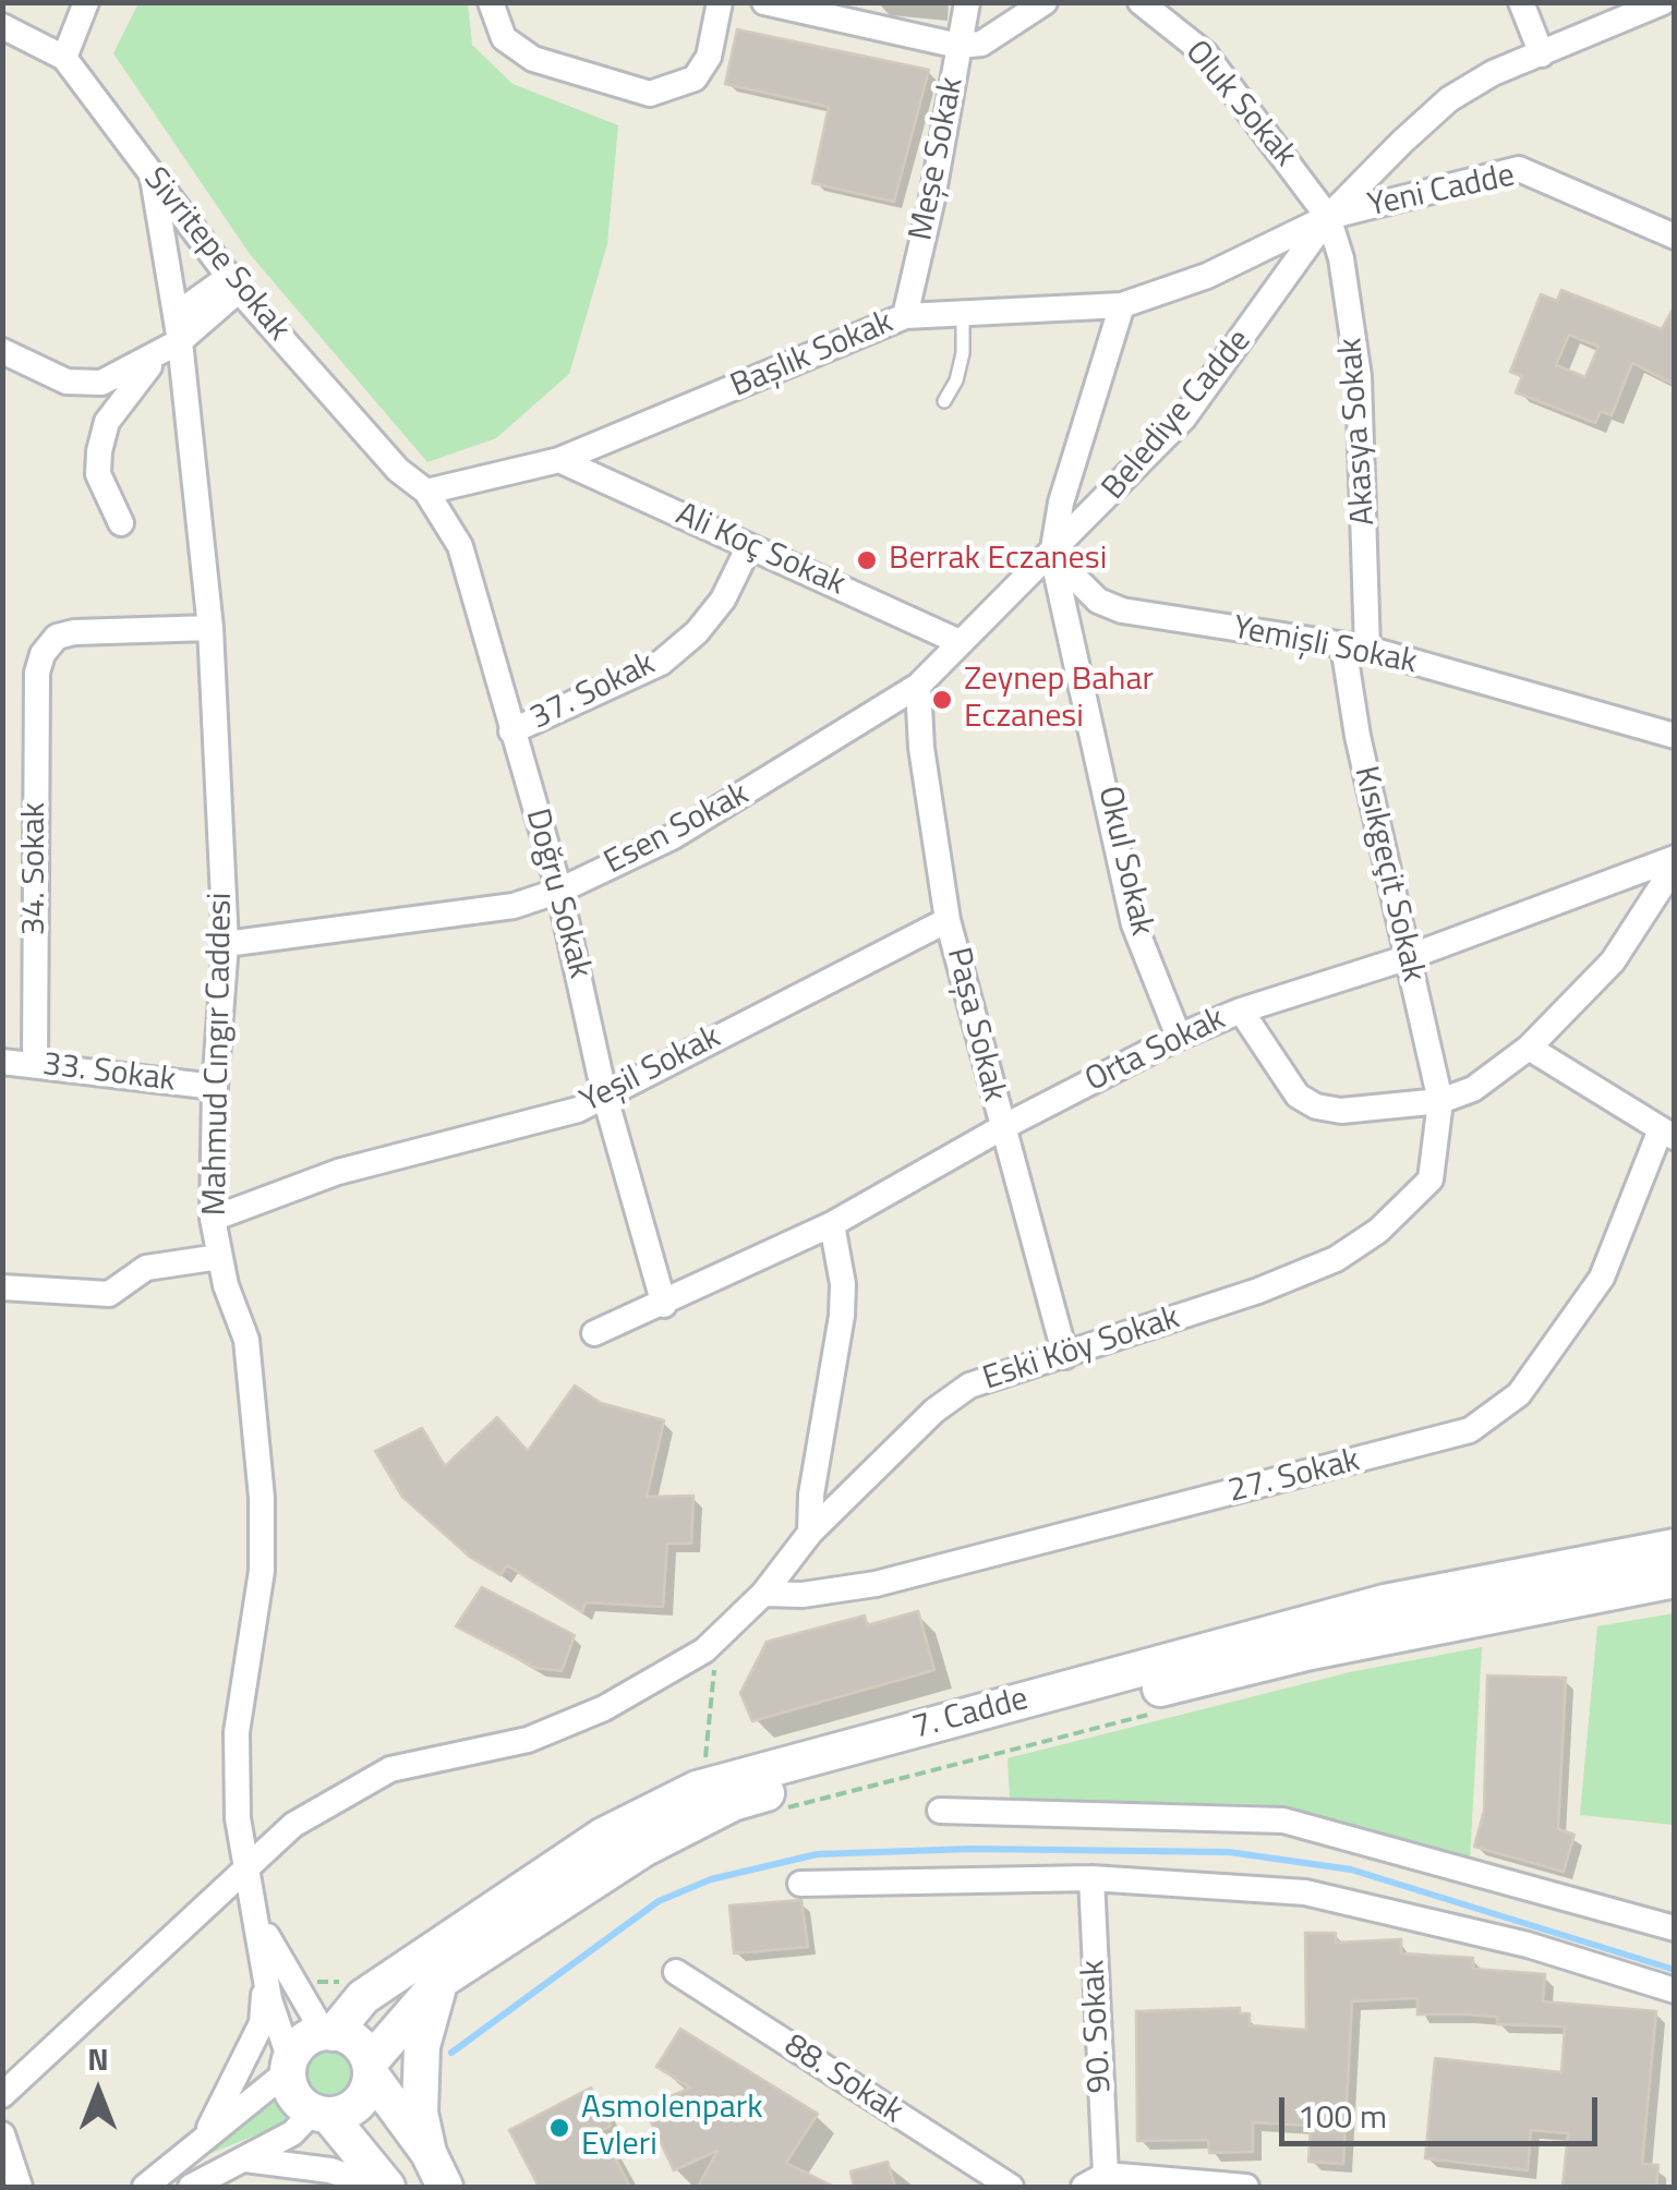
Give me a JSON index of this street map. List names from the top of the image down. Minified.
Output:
{"streets":{"main road":["7. Cadde"],"street":["Oluk Sokak","Meşe Sokak","Yeni Cadde","Sivritepe Sokak","Başlık Sokak","Belediye Cadde","Akasya Sokak","Ali Koç Sokak","Yemişli Sokak","37. Sokak","Esen Sokak","Okul Sokak","34. Sokak","Kısıkgeçit Sokak","Doğru Sokak","Paşa Sokak","Orta Sokak","Mahmud Cıngır Caddesi","Yeşil Sokak","33. Sokak","Eski Köy Sokak","27. Sokak","90. Sokak","88. Sokak"]},"crossings":[["Oluk Sokak","Yeni Cadde"],["Oluk Sokak","Başlık Sokak"],["Oluk Sokak","Belediye Cadde"],["Oluk Sokak","Akasya Sokak"],["Meşe Sokak","Başlık Sokak"],["Yeni Cadde","Başlık Sokak"],["Yeni Cadde","Belediye Cadde"],["Yeni Cadde","Akasya Sokak"],["Sivritepe Sokak","Başlık Sokak"],["Sivritepe Sokak","Doğru Sokak"],["Sivritepe Sokak","Mahmud Cıngır Caddesi"],["Başlık Sokak","Belediye Cadde"],["Başlık Sokak","Akasya Sokak"],["Başlık Sokak","Ali Koç Sokak"],["Başlık Sokak","Doğru Sokak"],["Belediye Cadde","Akasya Sokak"],["Belediye Cadde","Ali Koç Sokak"],["Belediye Cadde","Yemişli Sokak"],["Belediye Cadde","Esen Sokak"],["Belediye Cadde","Okul Sokak"],["Akasya Sokak","Yemişli Sokak"],["Akasya Sokak","Kısıkgeçit Sokak"],["Ali Koç Sokak","37. Sokak"],["Ali Koç Sokak","Esen Sokak"],["Yemişli Sokak","Okul Sokak"],["Yemişli Sokak","Kısıkgeçit Sokak"],["37. Sokak","Doğru Sokak"],["Esen Sokak","Doğru Sokak"],["Esen Sokak","Paşa Sokak"],["Esen Sokak","Mahmud Cıngır Caddesi"],["Okul Sokak","Orta Sokak"],["34. Sokak","Mahmud Cıngır Caddesi"],["34. Sokak","33. Sokak"],["Kısıkgeçit Sokak","Orta Sokak"],["Kısıkgeçit Sokak","Eski Köy Sokak"],["Doğru Sokak","Orta Sokak"],["Doğru Sokak","Yeşil Sokak"],["Paşa Sokak","Orta Sokak"],["Paşa Sokak","Yeşil Sokak"],["Paşa Sokak","Eski Köy Sokak"],["Mahmud Cıngır Caddesi","Yeşil Sokak"],["Mahmud Cıngır Caddesi","33. Sokak"],["Mahmud Cıngır Caddesi","Eski Köy Sokak"],["Mahmud Cıngır Caddesi","7. Cadde"],["Eski Köy Sokak","27. Sokak"]],"places":["Berrak Eczanesi","Zeynep Bahar Eczanesi","Asmolenpark Evleri"],"scale_bar":"100 m","north":"top"}
